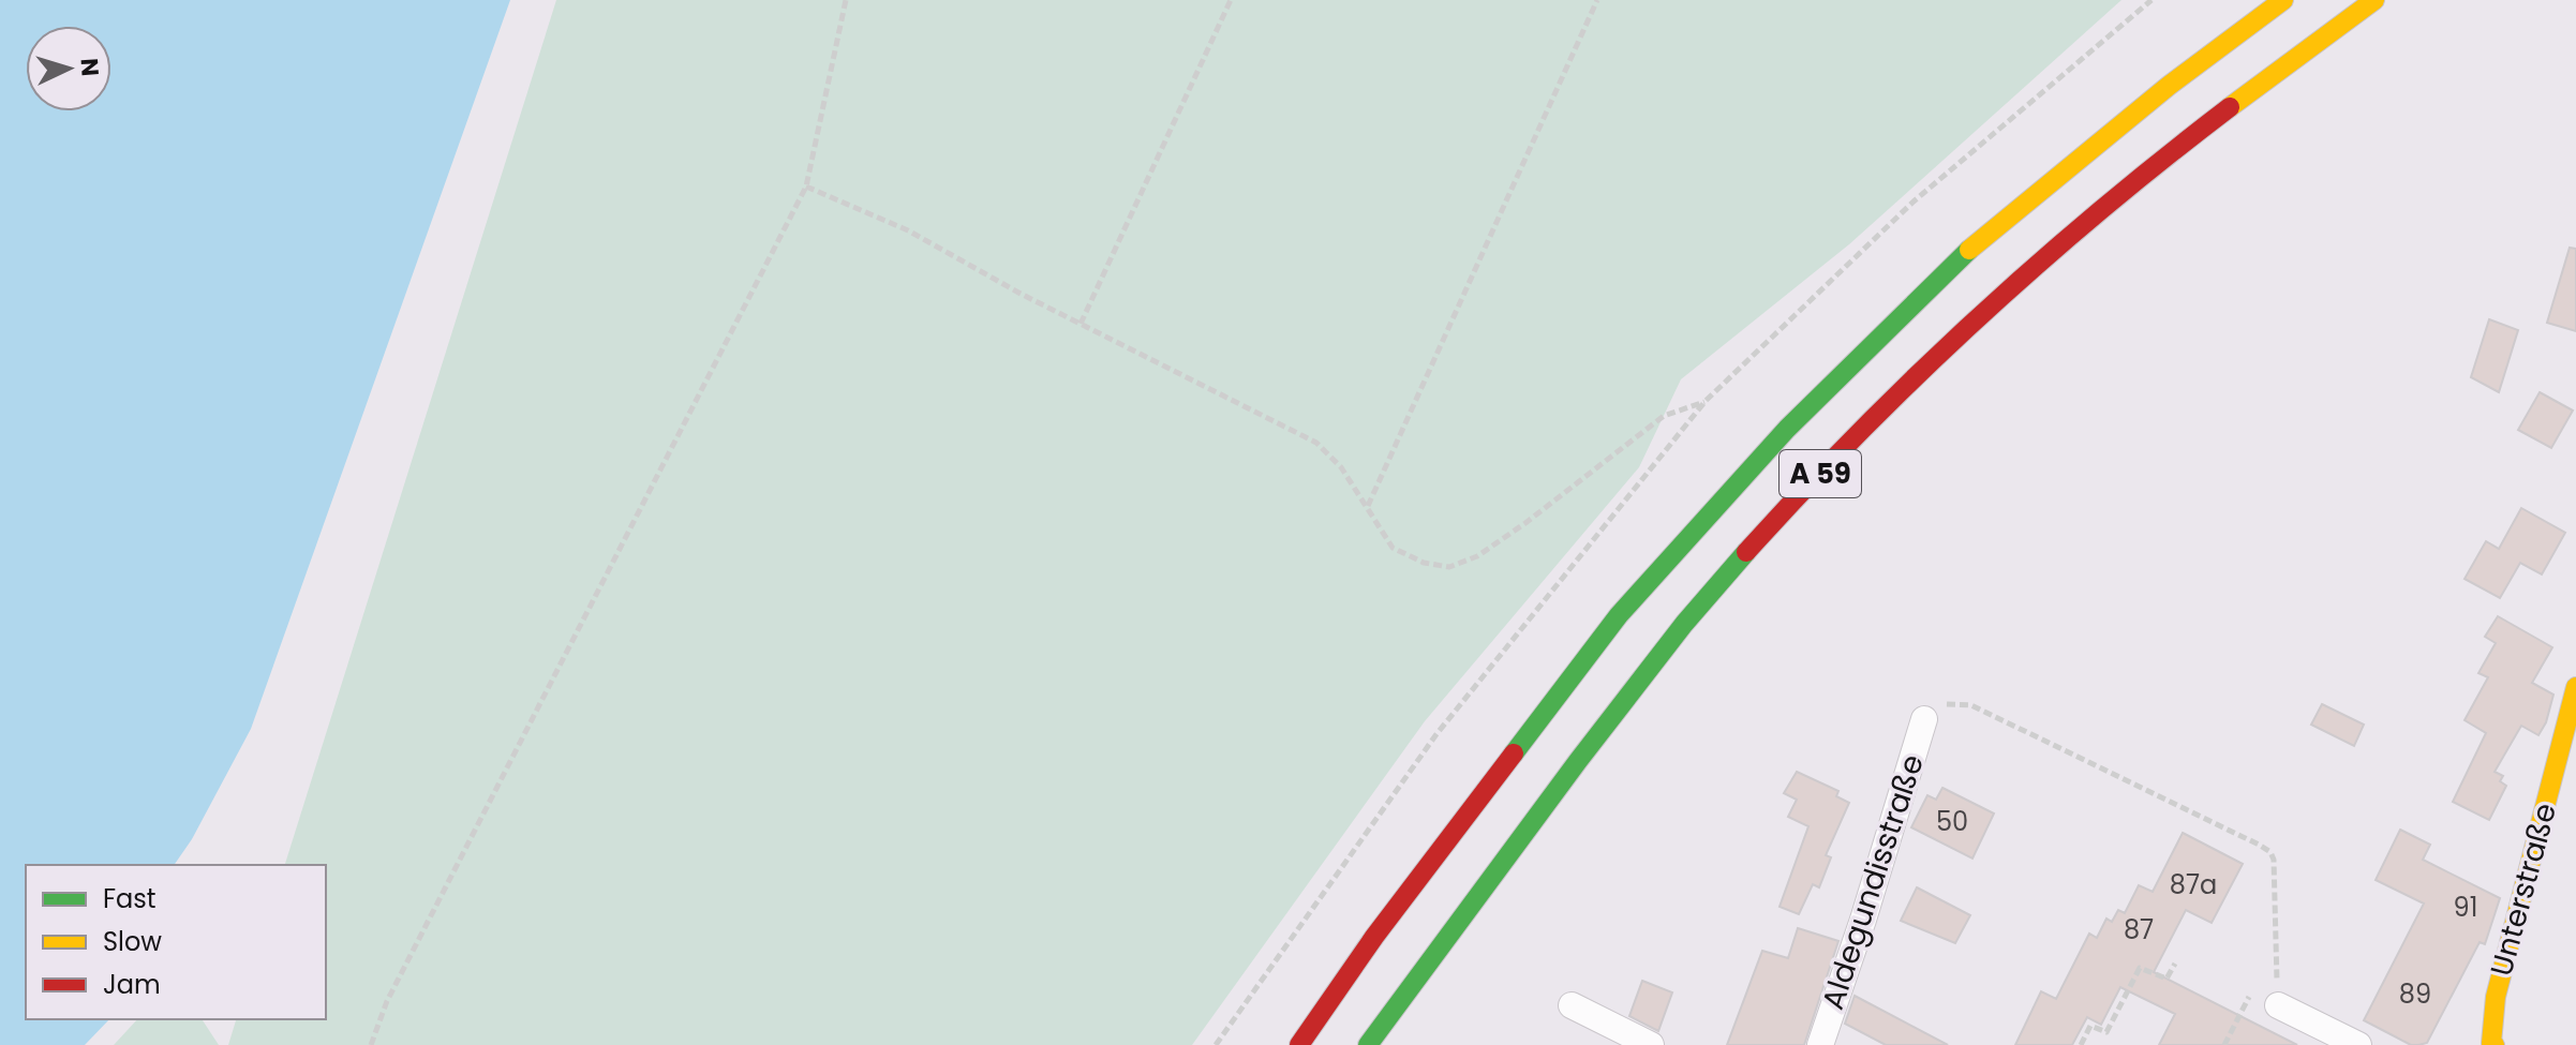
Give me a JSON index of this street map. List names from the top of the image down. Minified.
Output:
{"streets":{"main road":["A 59","Unterstraße"],"street":["Aldegundisstraße"]},"house_numbers":["50","87a","91","87","89"],"legend":["Fast","Slow","Jam"],"north":"right"}
